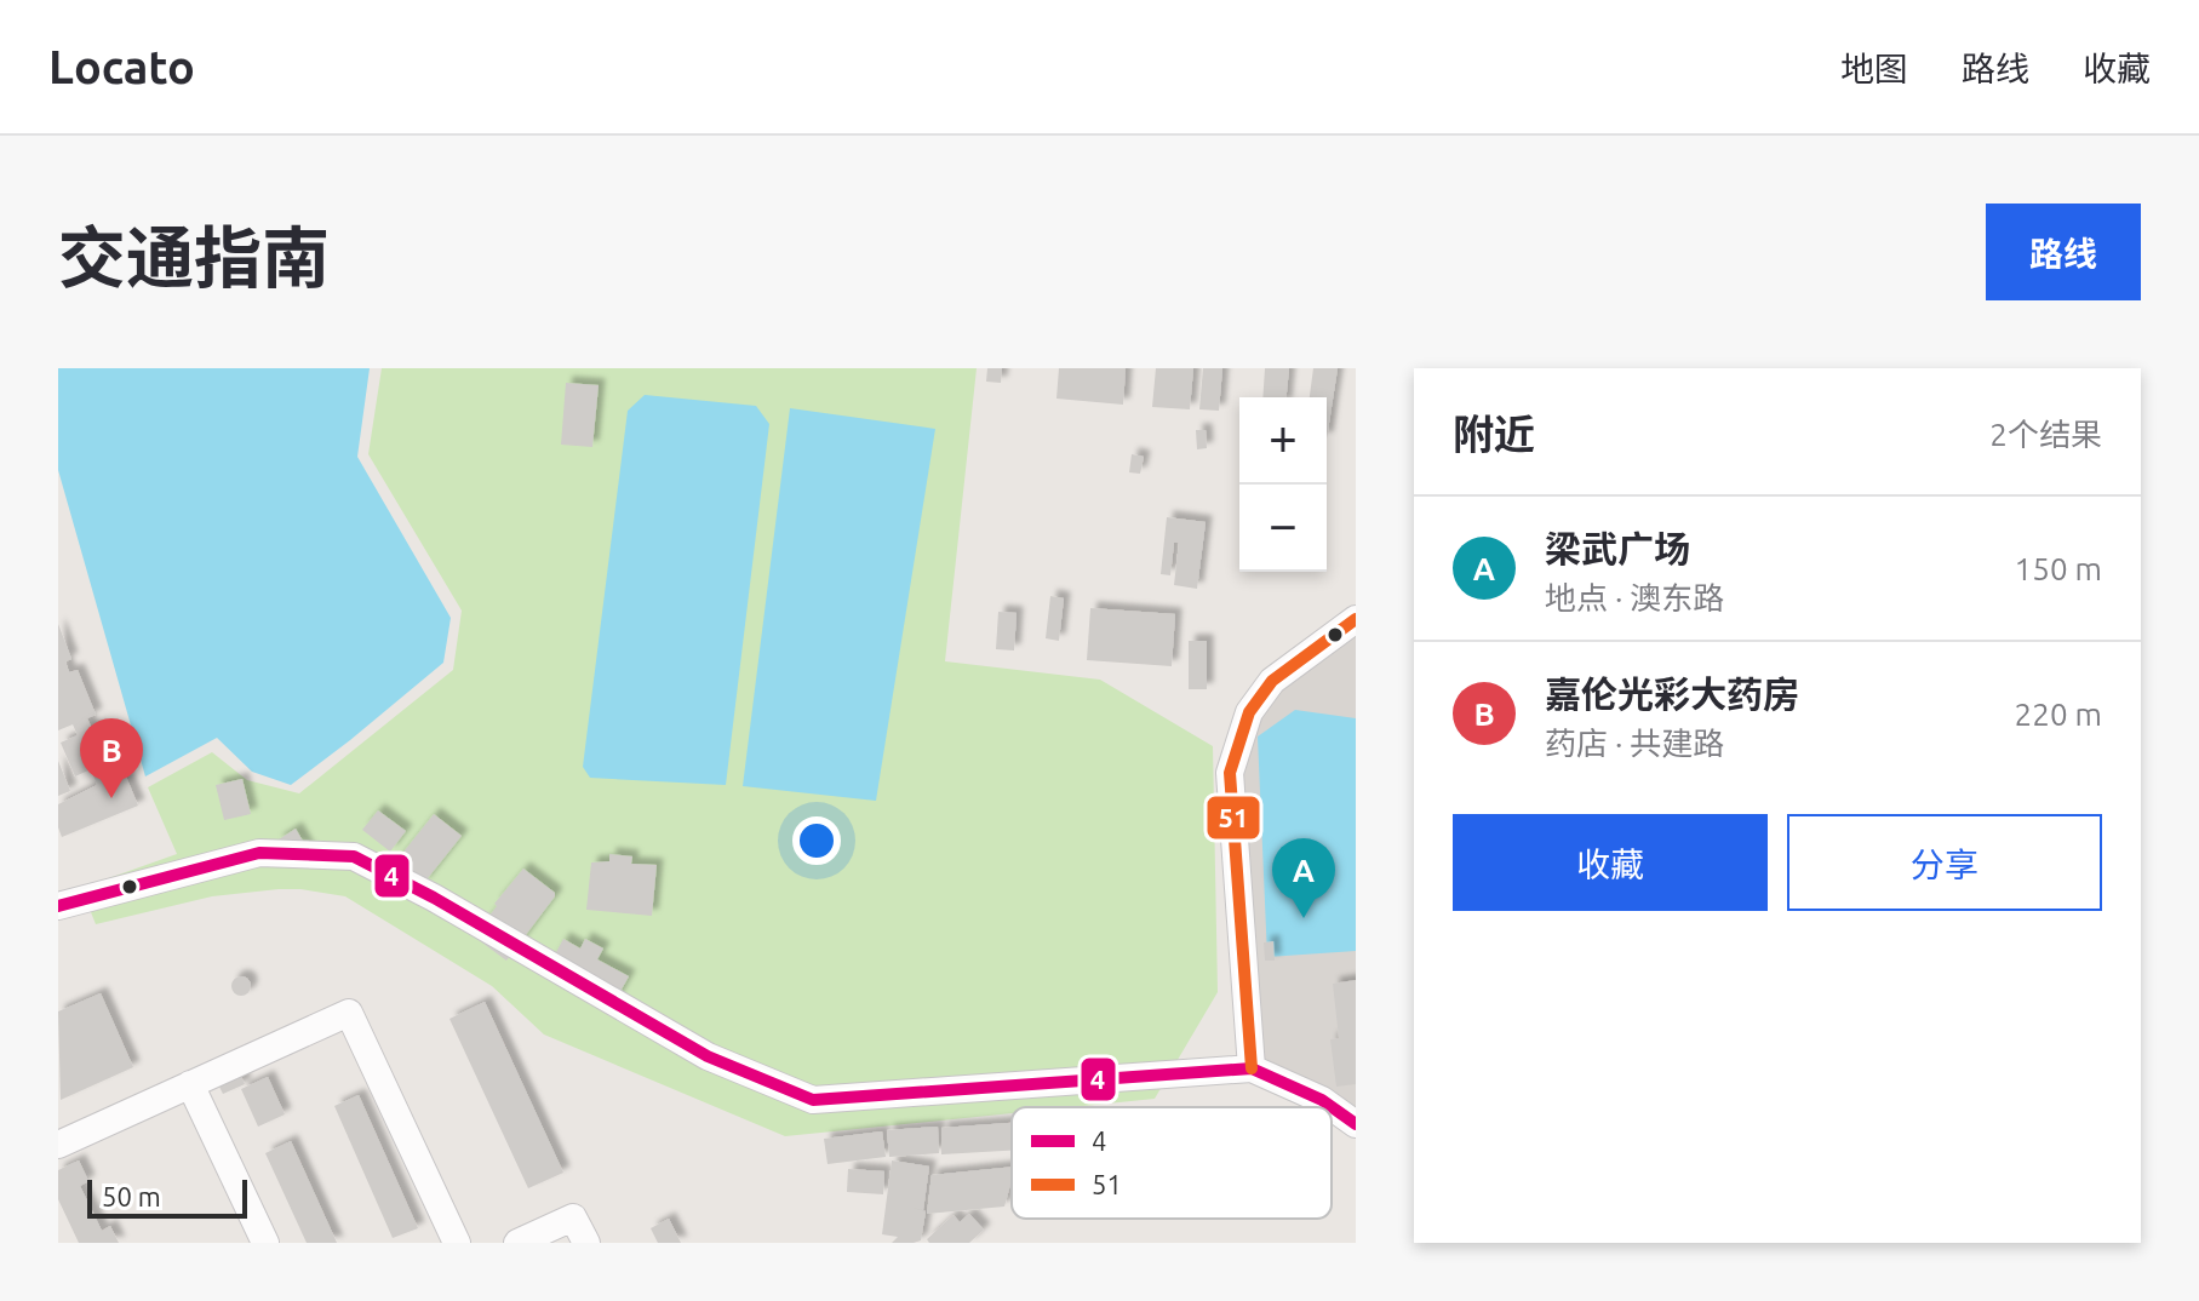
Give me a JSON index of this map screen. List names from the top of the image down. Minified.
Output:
{"lines":["transit line 51","transit line 4"],"legend":["4","51"],"scale_bar":"50 m","page":{"header":"Locato","nav":["地图","路线","收藏"],"title":"交通指南","buttons":["路线",["收藏","分享"]],"heading":["附近","2个结果"],"map_buttons":["+","−"],"list":[{"mark":"A","name":"梁武广场","note":"地点 · 澳东路","value":"150 m"},{"mark":"B","name":"嘉伦光彩大药房","note":"药店 · 共建路","value":"220 m"}],"pins":["B","A"],"scale":"50 m"}}
